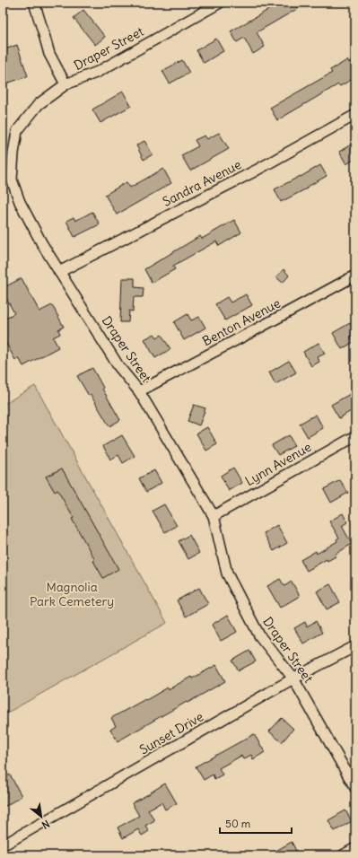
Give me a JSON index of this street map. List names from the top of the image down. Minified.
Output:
{"streets":{"street":["Draper Street","Sandra Avenue","Benton Avenue","Lynn Avenue","Sunset Drive"]},"crossings":[["Draper Street","Sandra Avenue"],["Draper Street","Benton Avenue"],["Draper Street","Lynn Avenue"],["Draper Street","Sunset Drive"]],"parks":["Magnolia Park Cemetery"],"scale_bar":"50 m","north":"bottom right"}
